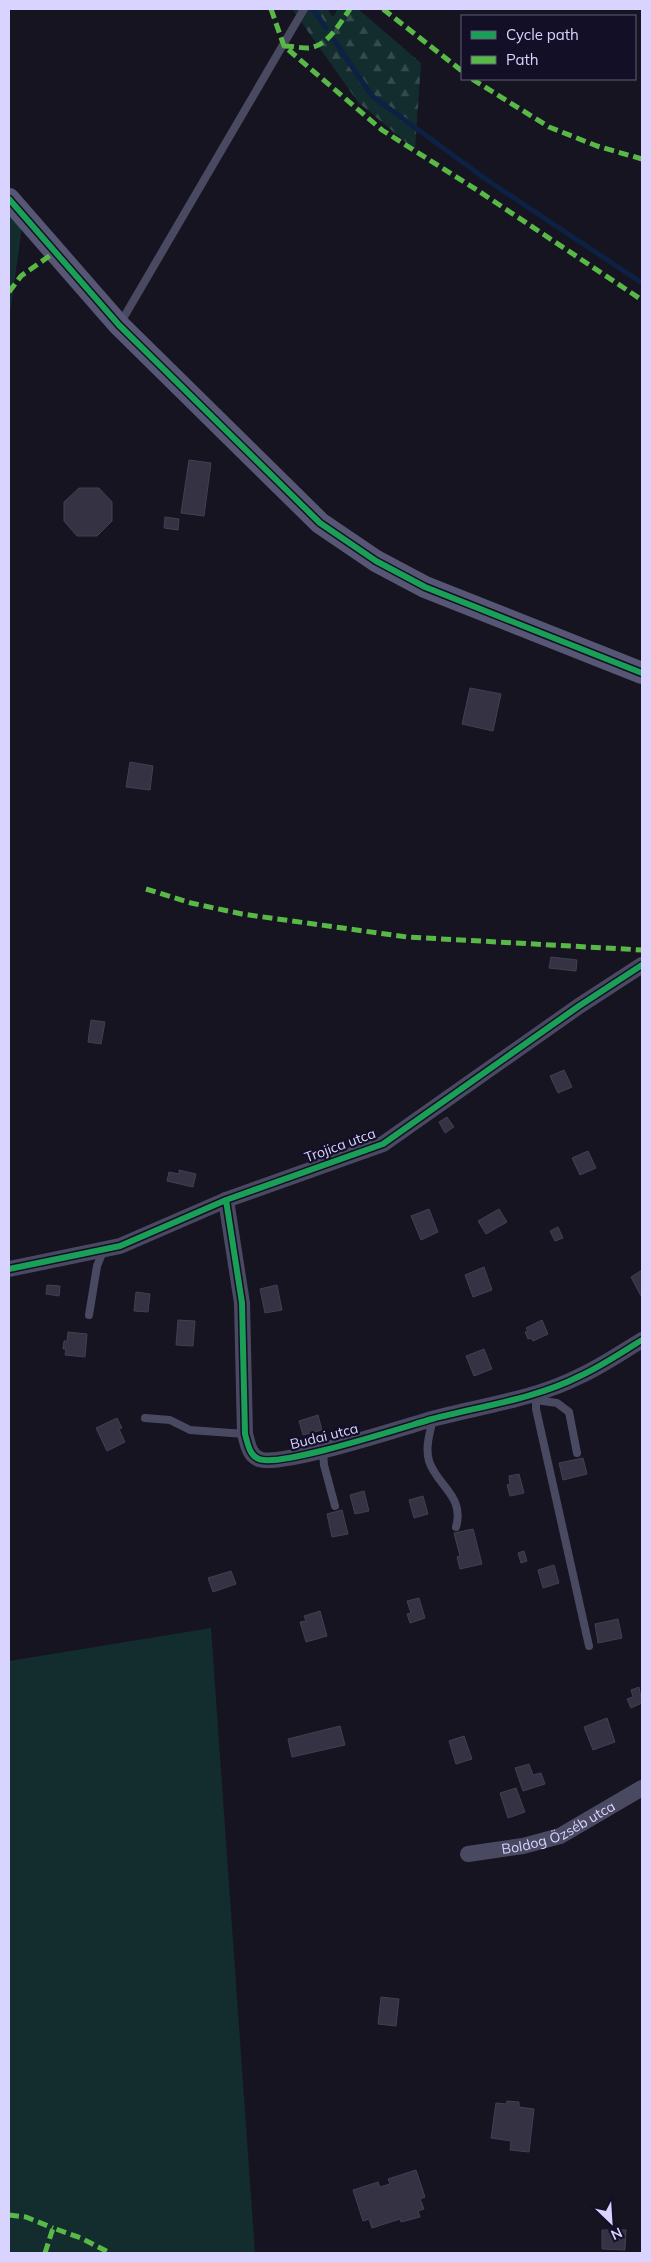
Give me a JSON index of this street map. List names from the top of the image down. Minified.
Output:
{"streets":{"street":["Trojica utca","Budai utca","Boldog Özséb utca"]},"crossings":[["Trojica utca","Budai utca"]],"legend":["Cycle path","Path"],"north":"bottom right"}
